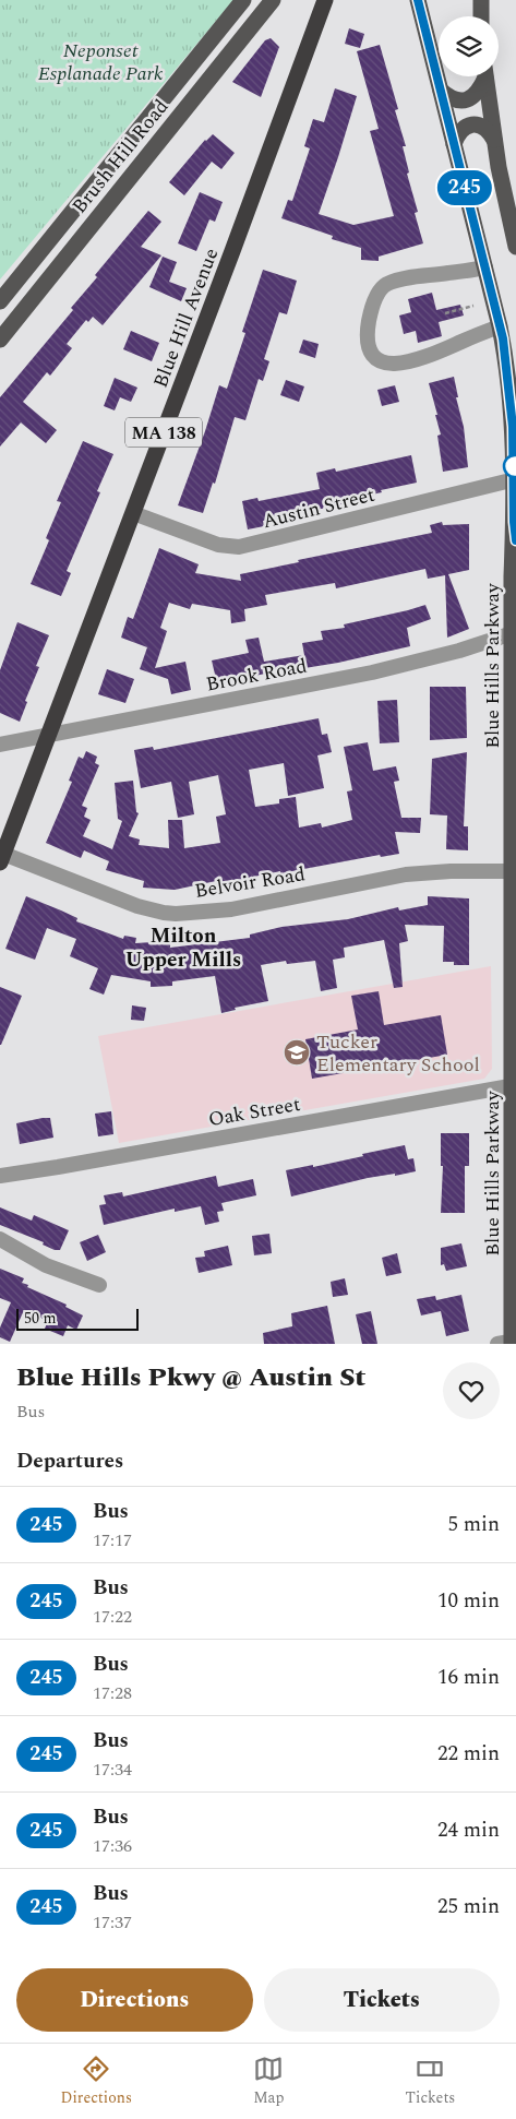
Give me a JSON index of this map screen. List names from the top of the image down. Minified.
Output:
{"streets":{"highway":["Blue Hill Avenue","MA 138"],"main road":["Brush Hill Road","Blue Hills Parkway"],"street":["Austin Street","Brook Road","Belvoir Road","Oak Street"]},"crossings":[["Blue Hill Avenue","Austin Street"],["Blue Hill Avenue","Brook Road"],["Blue Hill Avenue","Belvoir Road"],["Austin Street","Blue Hills Parkway"],["Blue Hills Parkway","Brook Road"],["Blue Hills Parkway","Belvoir Road"],["Blue Hills Parkway","Oak Street"]],"districts":["Milton Upper Mills"],"parks":["Neponset Esplanade Park"],"places":{"school or university":["Tucker Elementary School"]},"lines":["bus line 245"],"scale_bar":"50 m","page":{"on_map":"245","scale":"50 m","heading":[["Blue Hills Pkwy @ Austin St","Bus"],"Departures"],"list":[{"mark":"245","name":"Bus","note":"17:17","value":"5 min"},{"mark":"245","name":"Bus","note":"17:22","value":"10 min"},{"mark":"245","name":"Bus","note":"17:28","value":"16 min"},{"mark":"245","name":"Bus","note":"17:34","value":"22 min"},{"mark":"245","name":"Bus","note":"17:36","value":"24 min"},{"mark":"245","name":"Bus","note":"17:37","value":"25 min"}],"buttons":["Directions","Tickets"],"tabs":["Directions","Map","Tickets"]}}
